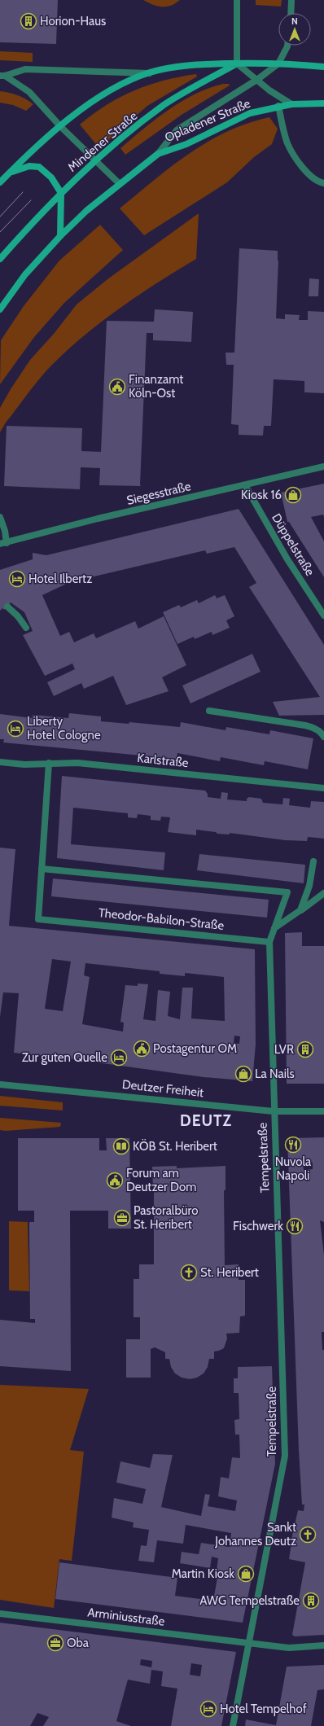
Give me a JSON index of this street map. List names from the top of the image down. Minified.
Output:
{"streets":{"main road":["Opladener Straße","Mindener Straße"],"street":["Siegesstraße","Düppelstraße","Karlstraße","Theodor-Babilon-Straße","Deutzer Freiheit","Tempelstraße","Arminiusstraße"]},"crossings":[["Siegesstraße","Düppelstraße"],["Karlstraße","Theodor-Babilon-Straße"],["Deutzer Freiheit","Tempelstraße"],["Tempelstraße","Arminiusstraße"]],"districts":["DEUTZ"],"places":{"building":["Horion-Haus","LVR","AWG Tempelstraße"],"public building":["Finanzamt Köln-Ost","Postagentur OM","Forum am Deutzer Dom"],"shop":["Kiosk 16","La Nails","Martin Kiosk"],"hotel":["Hotel Ilbertz","Liberty Hotel Cologne","Zur guten Quelle","Hotel Tempelhof"],"restaurant":["Nuvola Napoli","Fischwerk"],"library":["KÖB St. Heribert"],"office":["Pastoralbüro St. Heribert","Oba"],"church":["St. Heribert","Sankt Johannes Deutz"]},"north":"top"}
